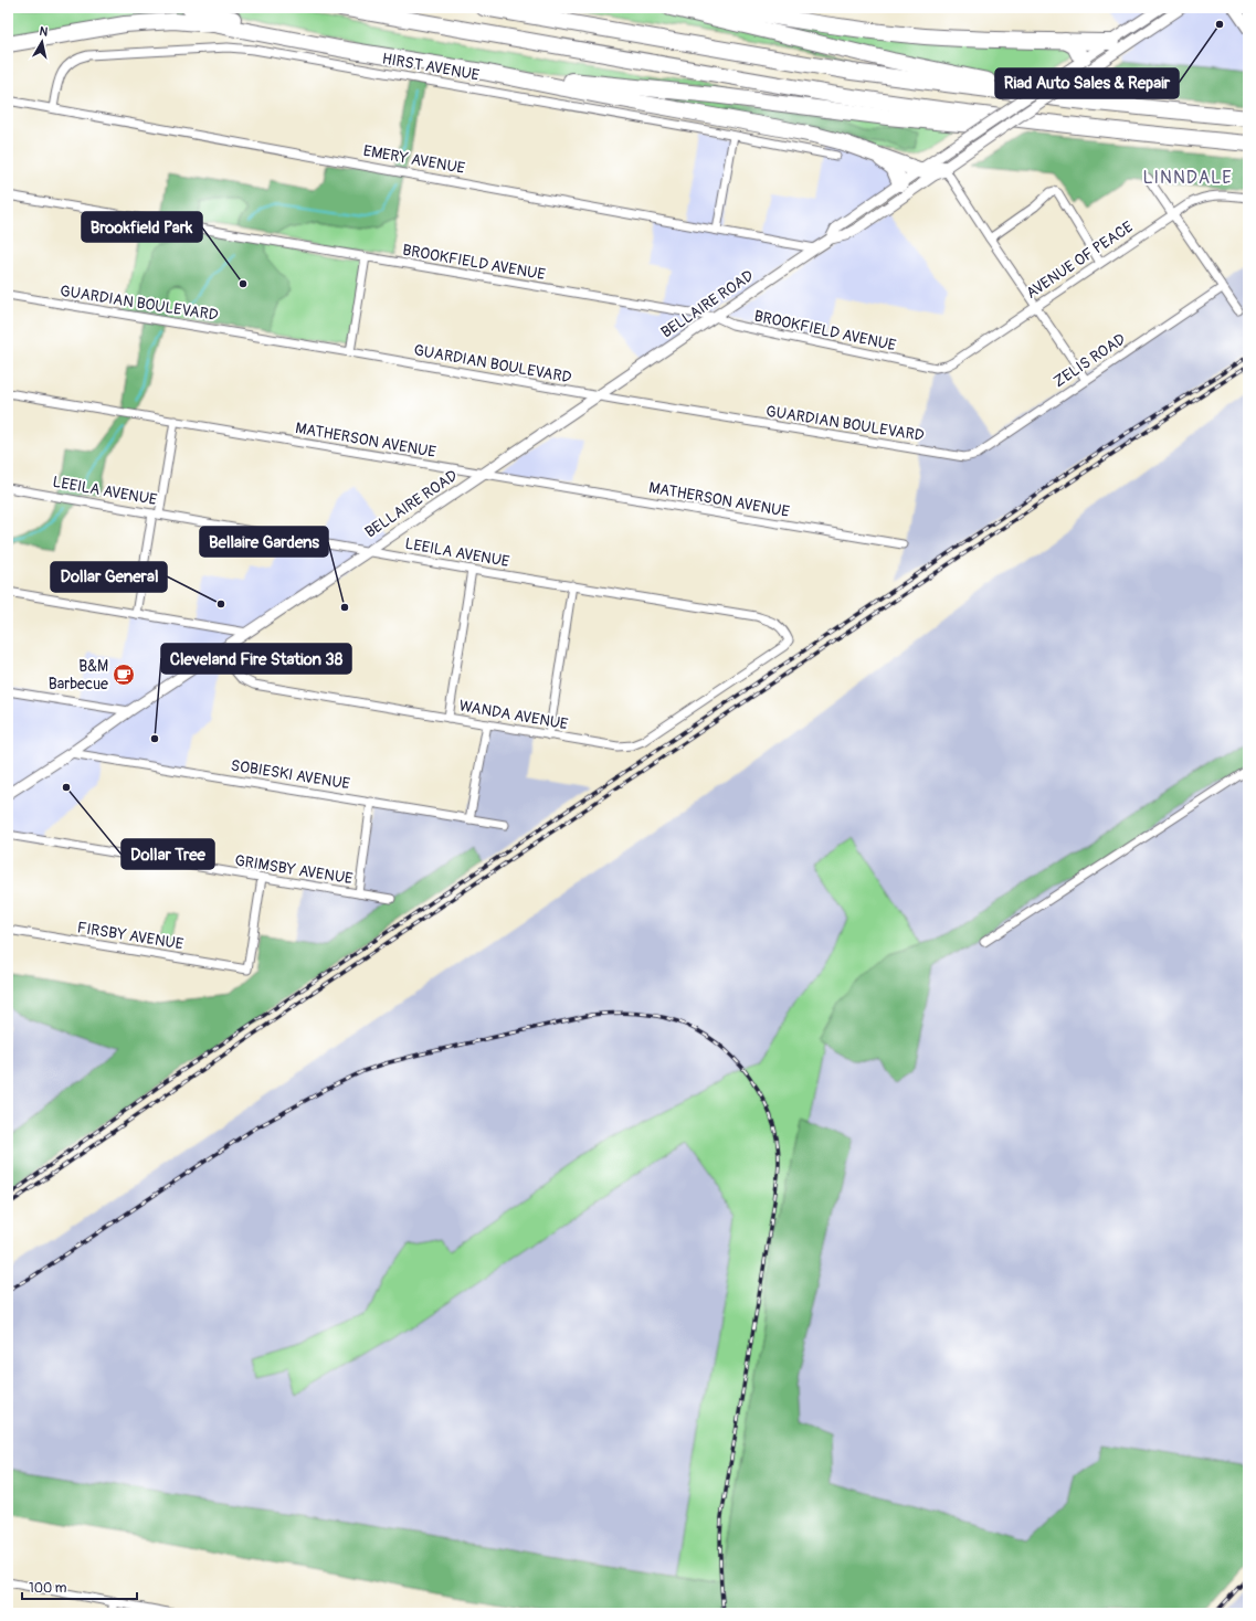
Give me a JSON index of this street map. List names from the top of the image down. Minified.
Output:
{"streets":{"street":["HIRST AVENUE","EMERY AVENUE","AVENUE OF PEACE","BROOKFIELD AVENUE","GUARDIAN BOULEVARD","BELLAIRE ROAD","ZELIS ROAD","MATHERSON AVENUE","LEEILA AVENUE","WANDA AVENUE","SOBIESKI AVENUE","GRIMSBY AVENUE","FIRSBY AVENUE"]},"crossings":[["HIRST AVENUE","EMERY AVENUE"],["EMERY AVENUE","BELLAIRE ROAD"],["AVENUE OF PEACE","BROOKFIELD AVENUE"],["BROOKFIELD AVENUE","BELLAIRE ROAD"],["GUARDIAN BOULEVARD","BELLAIRE ROAD"],["GUARDIAN BOULEVARD","ZELIS ROAD"],["BELLAIRE ROAD","MATHERSON AVENUE"],["BELLAIRE ROAD","LEEILA AVENUE"],["BELLAIRE ROAD","WANDA AVENUE"],["BELLAIRE ROAD","SOBIESKI AVENUE"],["LEEILA AVENUE","WANDA AVENUE"],["GRIMSBY AVENUE","FIRSBY AVENUE"]],"districts":["LINNDALE"],"places":{"other":["Riad Auto Sales & Repair","Brookfield Park","Dollar General","Bellaire Gardens","Cleveland Fire Station 38","Dollar Tree"],"cafe":["B&M Barbecue"]},"scale_bar":"100 m","north":"top"}
